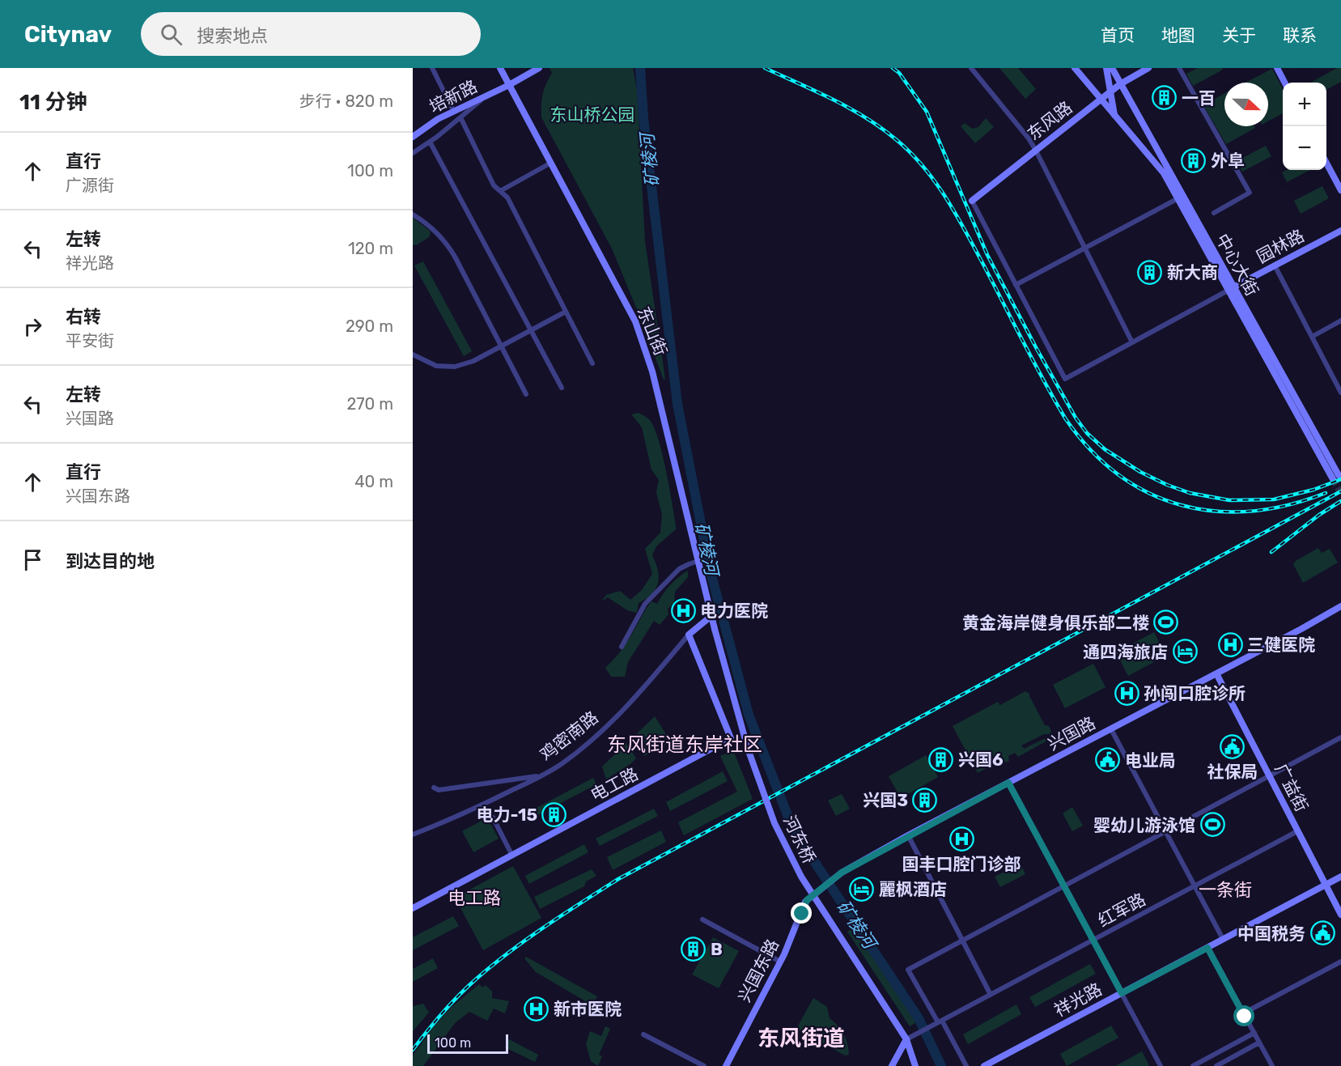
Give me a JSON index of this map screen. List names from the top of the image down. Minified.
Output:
{"streets":{"main road":["培新路","东风路","园林路","中心大街","东山街","兴国路","鸡密南路","电工路","广益街","河东桥","兴国东路","祥光路"],"street":["红军路"]},"crossings":[["培新路","东山街"],["东风路","中心大街"],["园林路","中心大街"],["东山街","鸡密南路"],["东山街","河东桥"],["兴国路","广益街"],["兴国路","兴国东路"],["鸡密南路","电工路"],["广益街","红军路"],["广益街","祥光路"],["河东桥","红军路"]],"districts":["东风街道东岸社区","一条街","电工路","东风街道"],"water":["矿棱河"],"parks":["东山桥公园"],"places":{"building":["一百","外阜","新大商","兴国6","兴国3","电力-15","B"],"hospital":["电力医院","三健医院","孙闯口腔诊所","国丰口腔门诊部","新市医院"],"sports":["黄金海岸健身俱乐部二楼","婴幼儿游泳馆"],"hotel":["通四海旅店","麗枫酒店"],"public building":["社保局","电业局","中国税务"]},"scale_bar":"100 m","north":"right","page":{"header":"Citynav","search":"搜索地点","nav":["首页","地图","关于","联系"],"heading":["11 分钟","步行 · 820 m"],"map_buttons":["+","−"],"list":[["直行","广源街","100 m"],["左转","祥光路","120 m"],["右转","平安街","290 m"],["左转","兴国路","270 m"],["直行","兴国东路","40 m"],"到达目的地"],"scale":"100 m"}}
